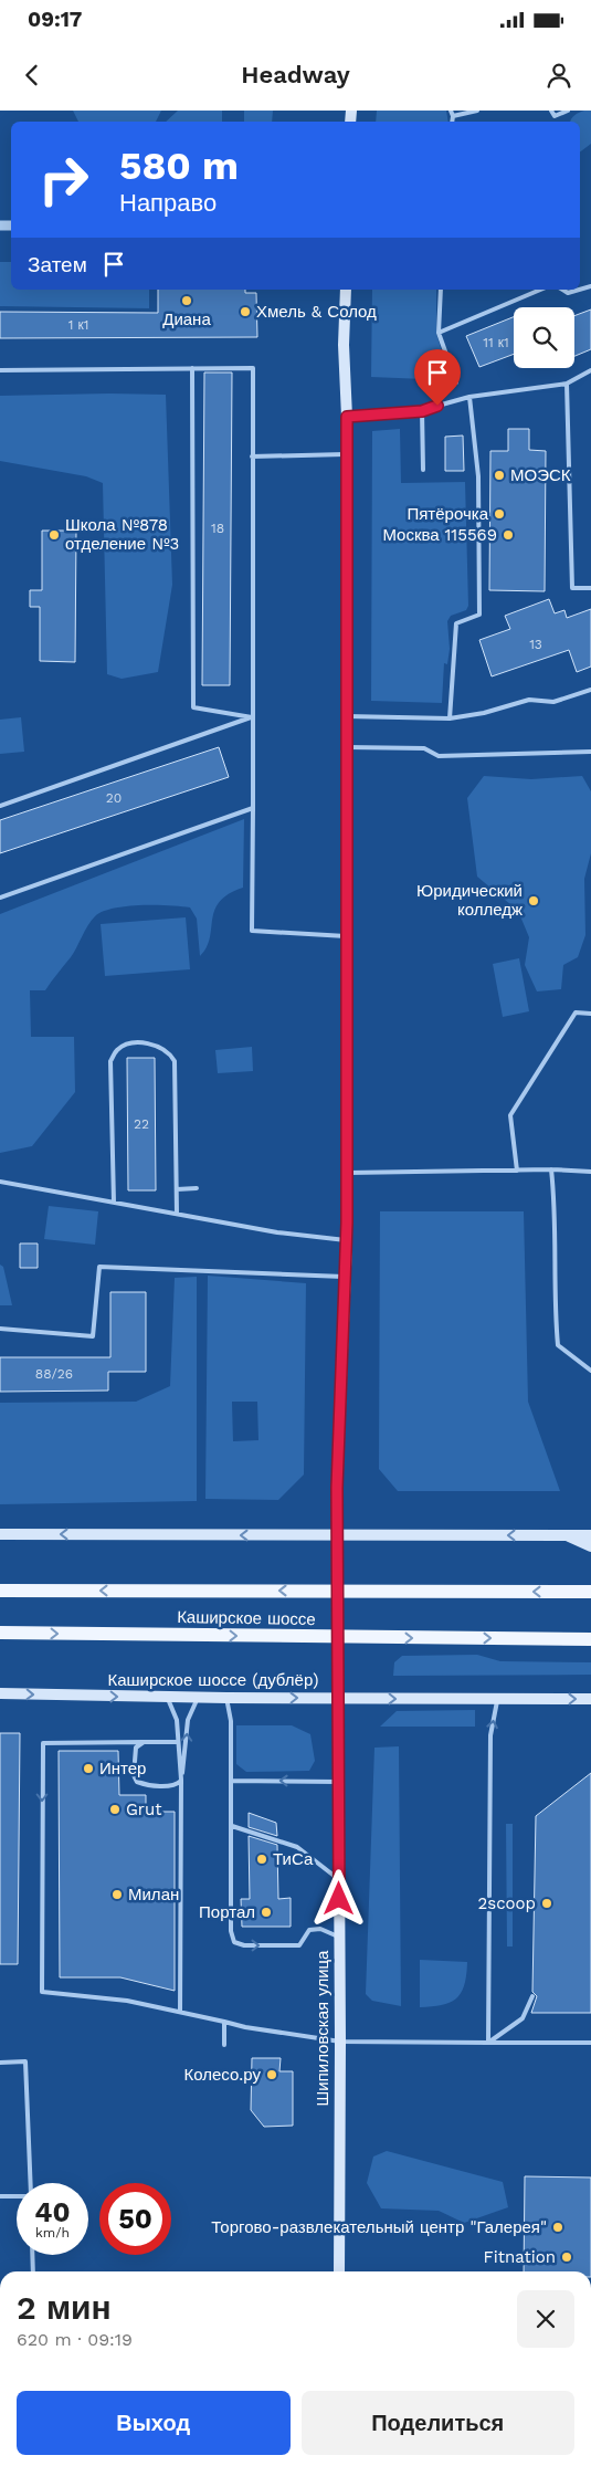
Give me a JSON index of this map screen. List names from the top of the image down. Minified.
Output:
{"streets":{"main road":["Каширское шоссе","Каширское шоссе (дублёр)","Шипиловская улица"]},"crossings":[["Каширское шоссе","Шипиловская улица"],["Каширское шоссе (дублёр)","Шипиловская улица"]],"one_way":["Каширское шоссе (дублёр)"],"places":["Диана","Хмель & Солод","МОЭСК","Пятёрочка","Школа №878 отделение №3","Москва 115569","Юридический колледж","Интер","Grut","ТиСа","Милан","2scoop","Портал","Колесо.ру","Торгово-развлекательный центр \"Галерея\"","Fitnation"],"house_numbers":["1 к1","11 к1","18","13","20","22","88/26"],"page":{"status":"09:17","header":"Headway","turn":["580 m","Направо"],"then":"Затем","speed":"40 km/h","limit":"50","heading":["2 мин","620 m · 09:19"],"buttons":["Выход","Поделиться"]}}
